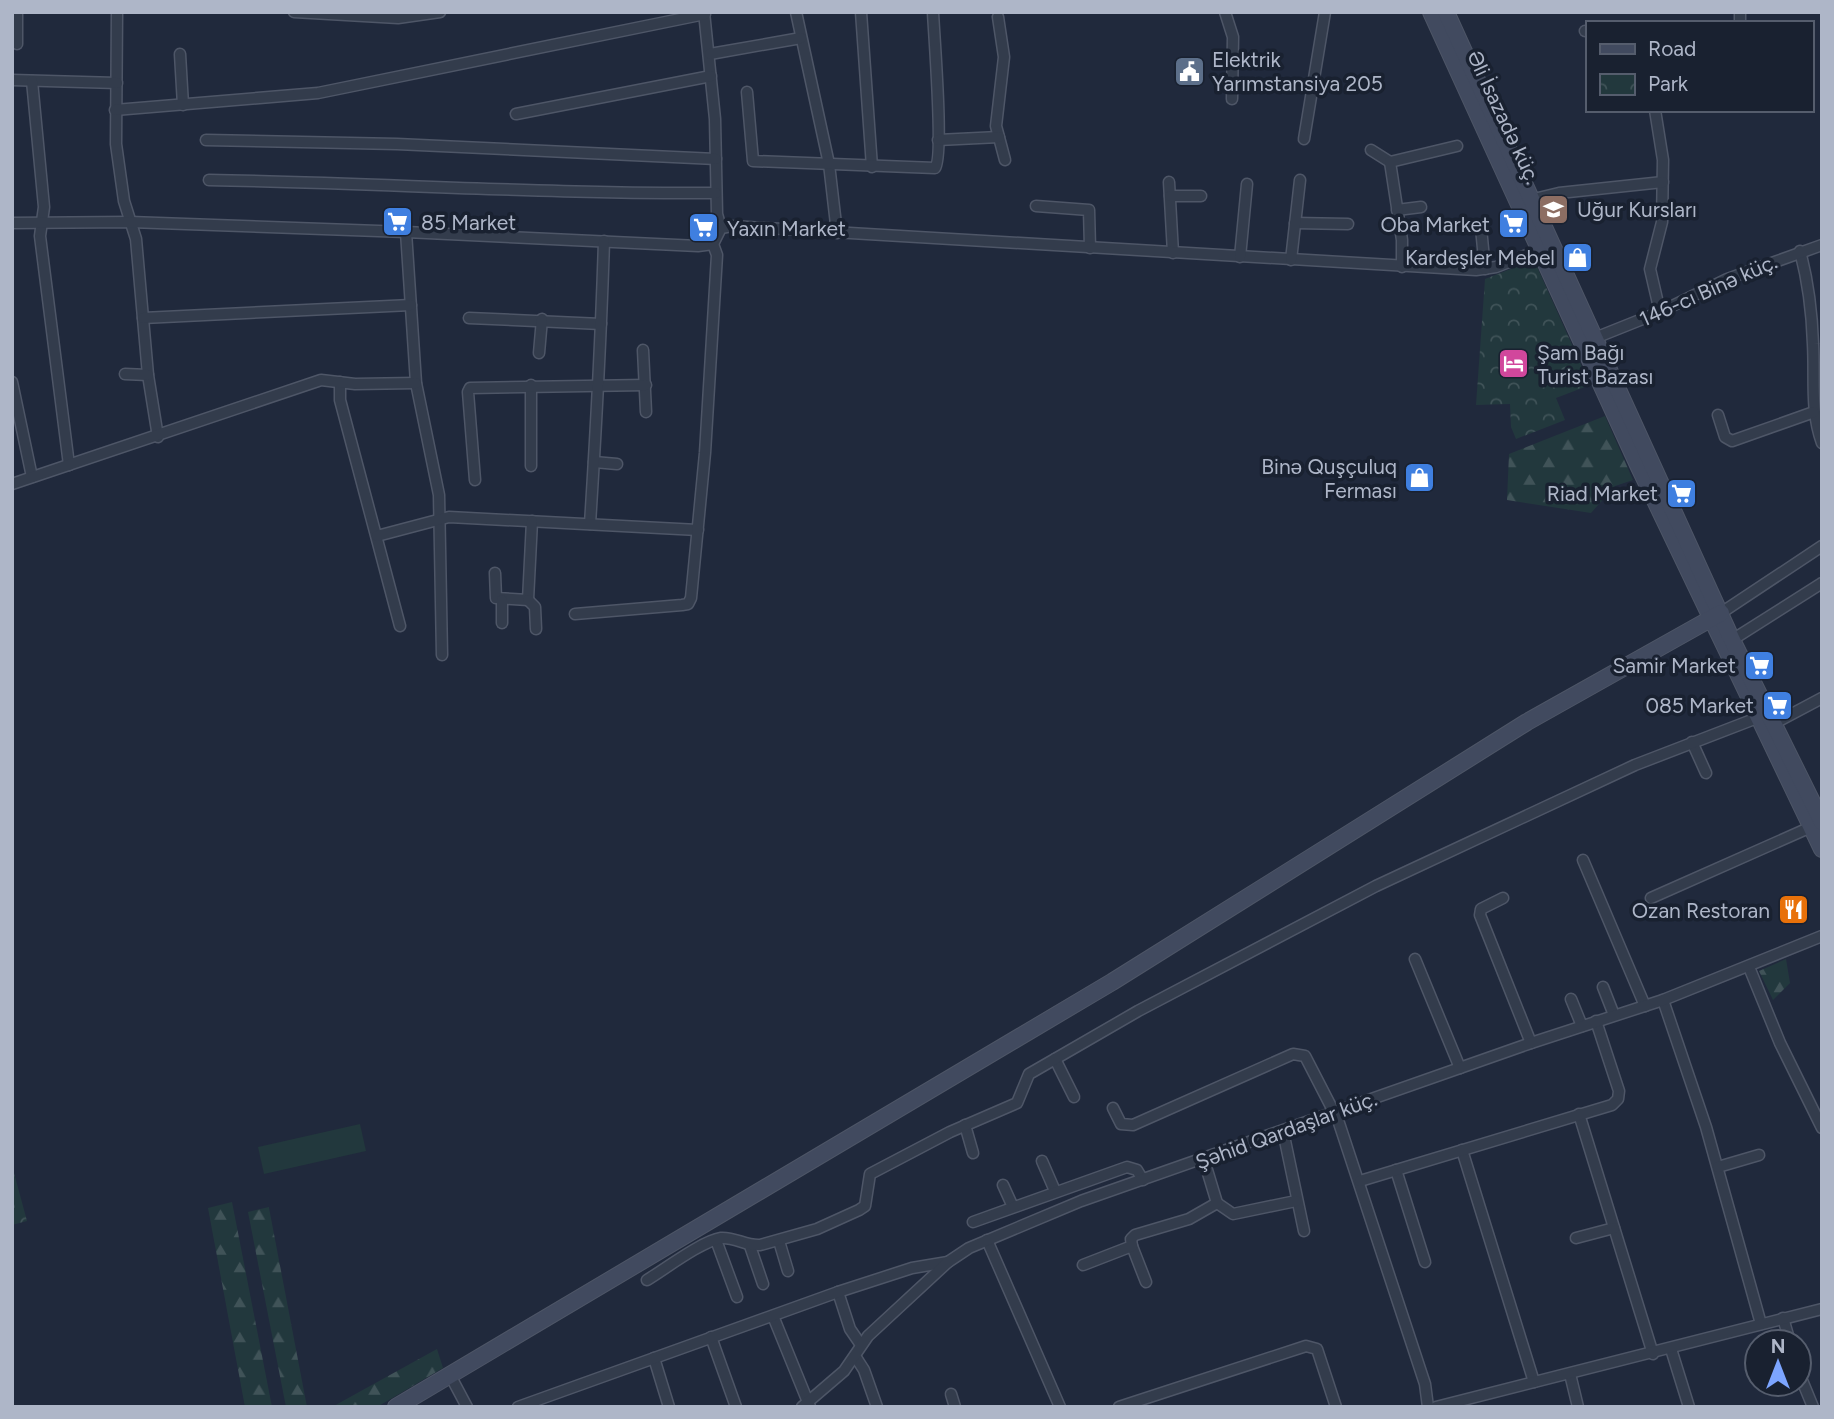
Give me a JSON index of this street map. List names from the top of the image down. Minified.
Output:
{"streets":{"main road":["Əli İsazadə küç."],"street":["146-cı Binə küç.","Şəhid Qardaşlar küç."]},"crossings":[["Əli İsazadə küç.","146-cı Binə küç."]],"places":{"public building":["Elektrik Yarımstansiya 205"],"school or university":["Uğur Kursları"],"supermarket":["85 Market","Oba Market","Yaxın Market","Riad Market","Samir Market","085 Market"],"shop":["Kardeşler Mebel","Binə Quşçuluq Ferması"],"hotel":["Şam Bağı Turist Bazası"],"restaurant":["Ozan Restoran"]},"legend":["Road","Park"],"north":"top"}
